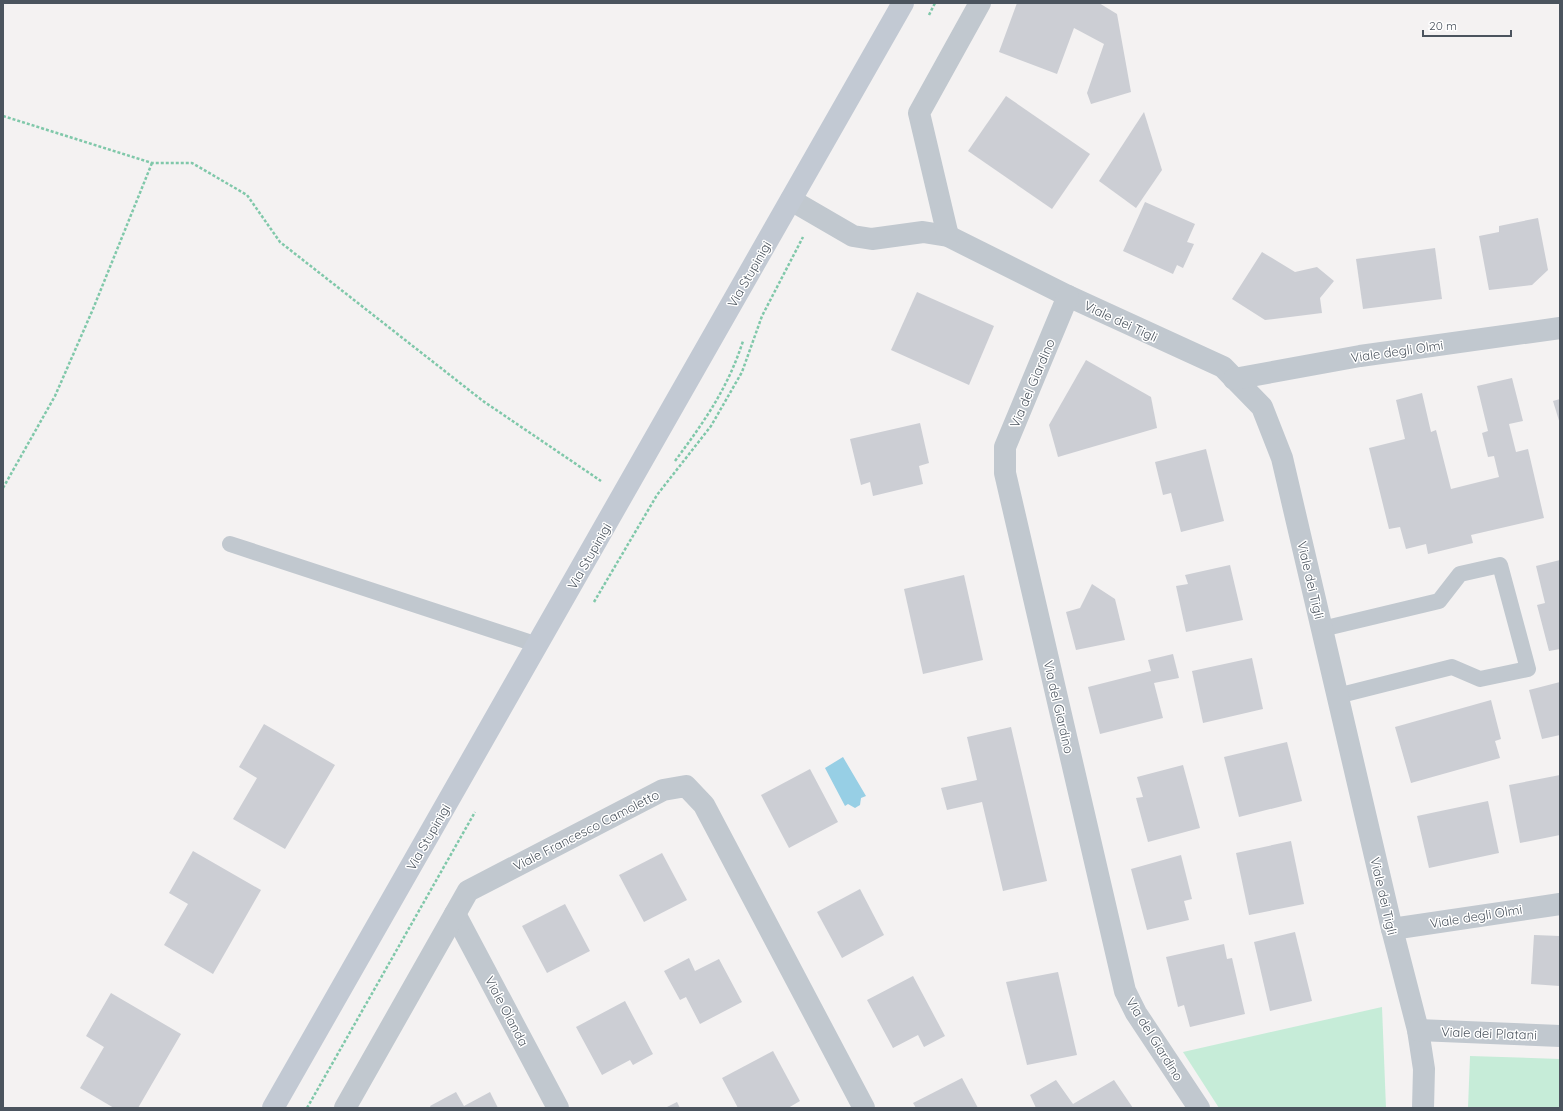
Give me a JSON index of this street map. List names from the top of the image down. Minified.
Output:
{"streets":{"street":["Via Stupinigi","Viale dei Tigli","Viale degli Olmi","Via del Giardino","Viale Francesco Camoletto","Viale Olanda","Viale dei Platani"]},"crossings":[["Via Stupinigi","Viale dei Tigli"],["Viale dei Tigli","Viale degli Olmi"],["Viale dei Tigli","Via del Giardino"],["Viale dei Tigli","Viale dei Platani"],["Viale Francesco Camoletto","Viale Olanda"]],"scale_bar":"20 m"}
